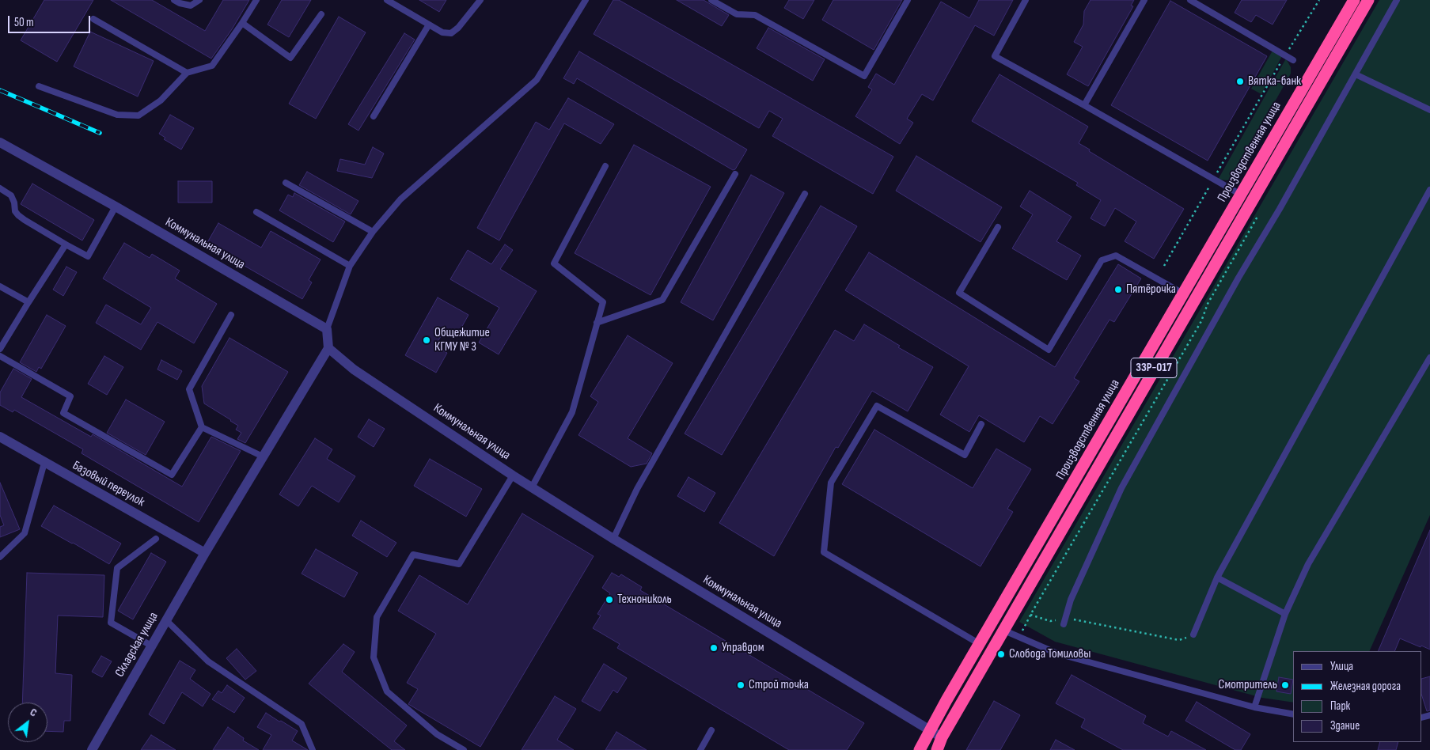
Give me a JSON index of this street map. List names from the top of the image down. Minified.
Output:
{"streets":{"highway":["Производственная улица","33Р-017"],"street":["Коммунальная улица","Базовый переулок","Складская улица"]},"crossings":[["Производственная улица","Коммунальная улица"],["Коммунальная улица","Складская улица"],["Базовый переулок","Складская улица"]],"places":["Вятка-банк","Пятёрочка","Общежитие КГМУ № 3","Технониколь","Управдом","Слобода Томиловы","Строй точка","Смотритель"],"legend":["Улица","Железная дорога","Парк","Здание"],"scale_bar":"50 m","north":"top right"}
